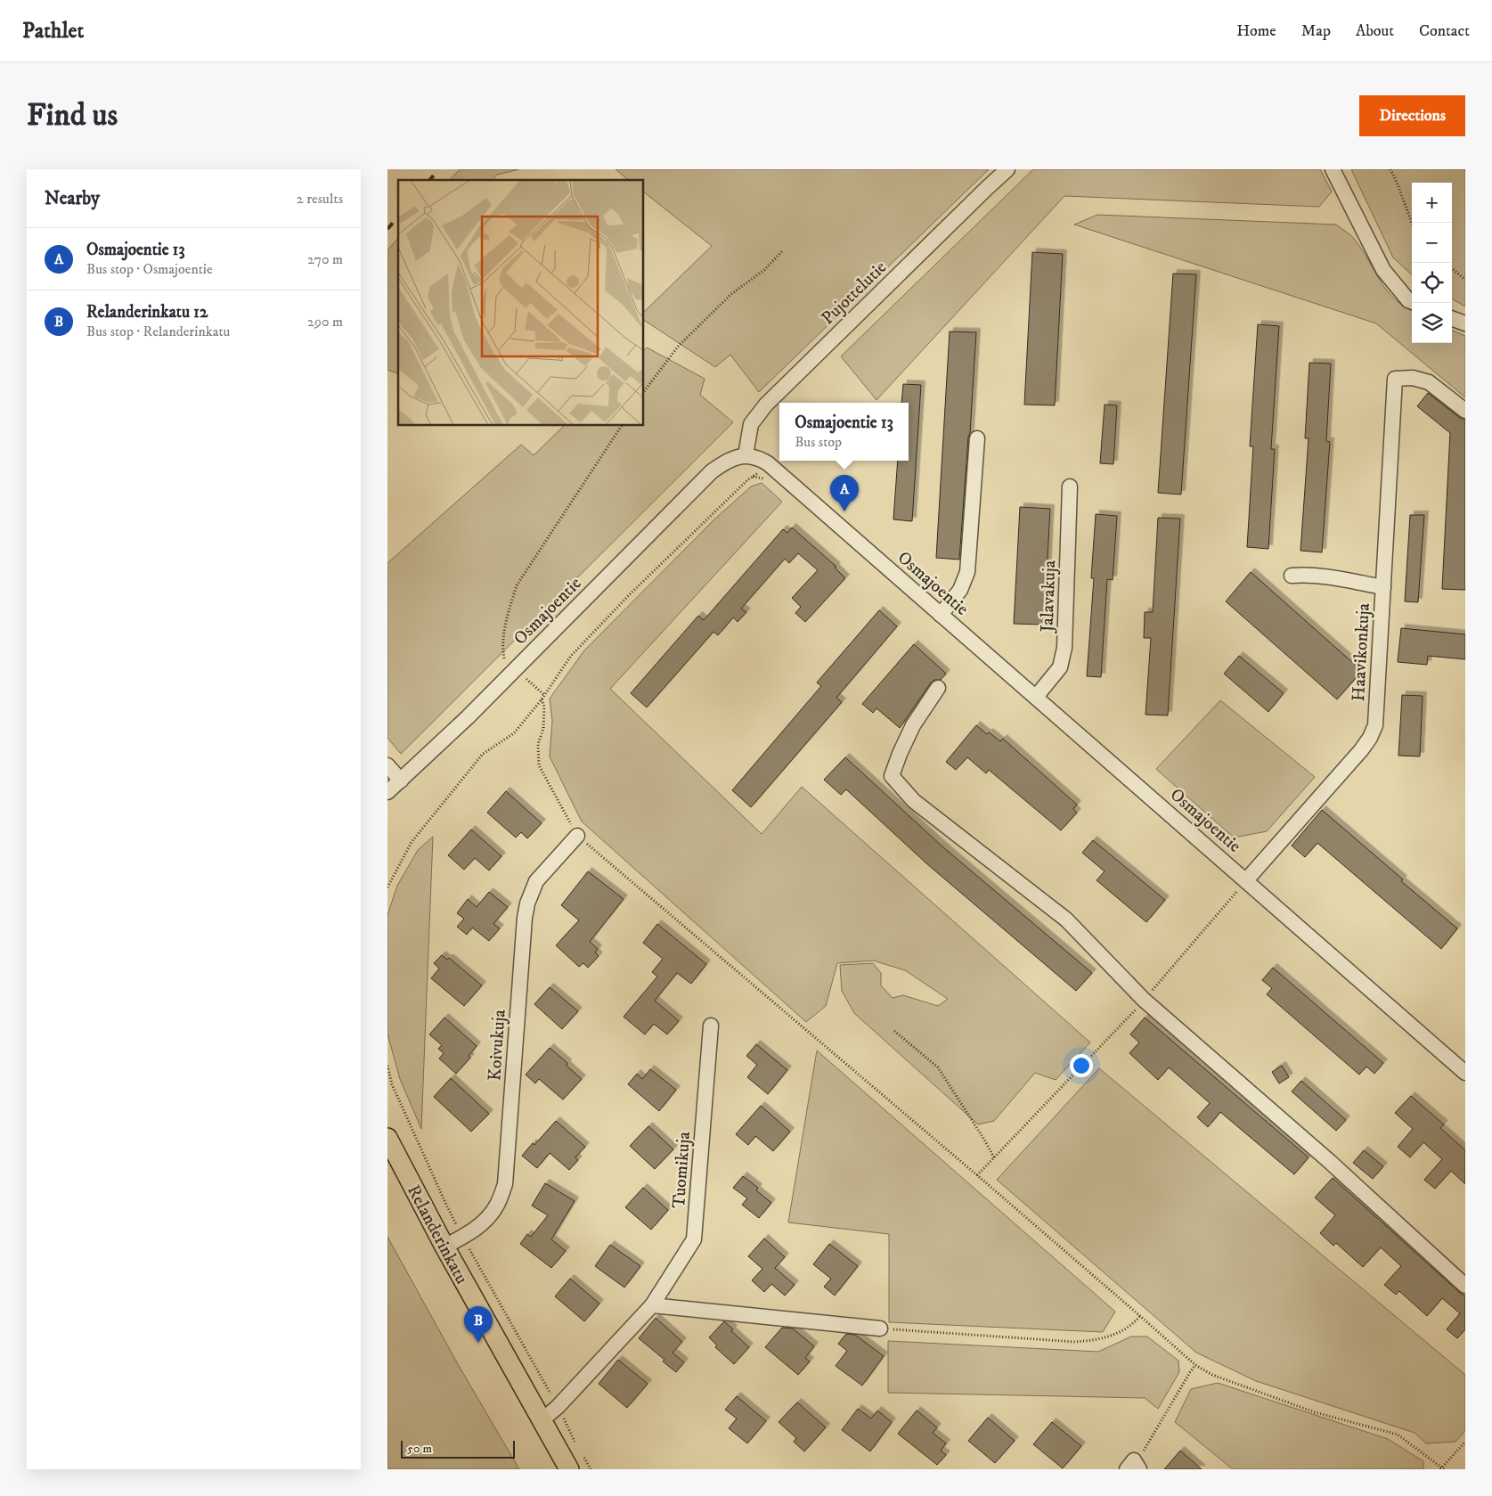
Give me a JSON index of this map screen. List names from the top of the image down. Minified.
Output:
{"streets":{"main road":["Relanderinkatu"],"street":["Pujottelutie","Osmajoentie","Jalavakuja","Haavikonkuja","Koivukuja","Tuomikuja"]},"crossings":[["Pujottelutie","Osmajoentie"],["Osmajoentie","Jalavakuja"],["Osmajoentie","Haavikonkuja"],["Koivukuja","Relanderinkatu"],["Tuomikuja","Relanderinkatu"]],"scale_bar":"50 m","page":{"header":"Pathlet","nav":["Home","Map","About","Contact"],"buttons":"Directions","title":"Find us","heading":["Nearby","2 results"],"map_buttons":["+","−"],"list":[{"mark":"A","name":"Osmajoentie 13","note":"Bus stop · Osmajoentie","value":"270 m"},{"mark":"B","name":"Relanderinkatu 12","note":"Bus stop · Relanderinkatu","value":"290 m"}],"popup":["Osmajoentie 13","Bus stop"],"pins":["A","B"],"scale":"50 m"}}
